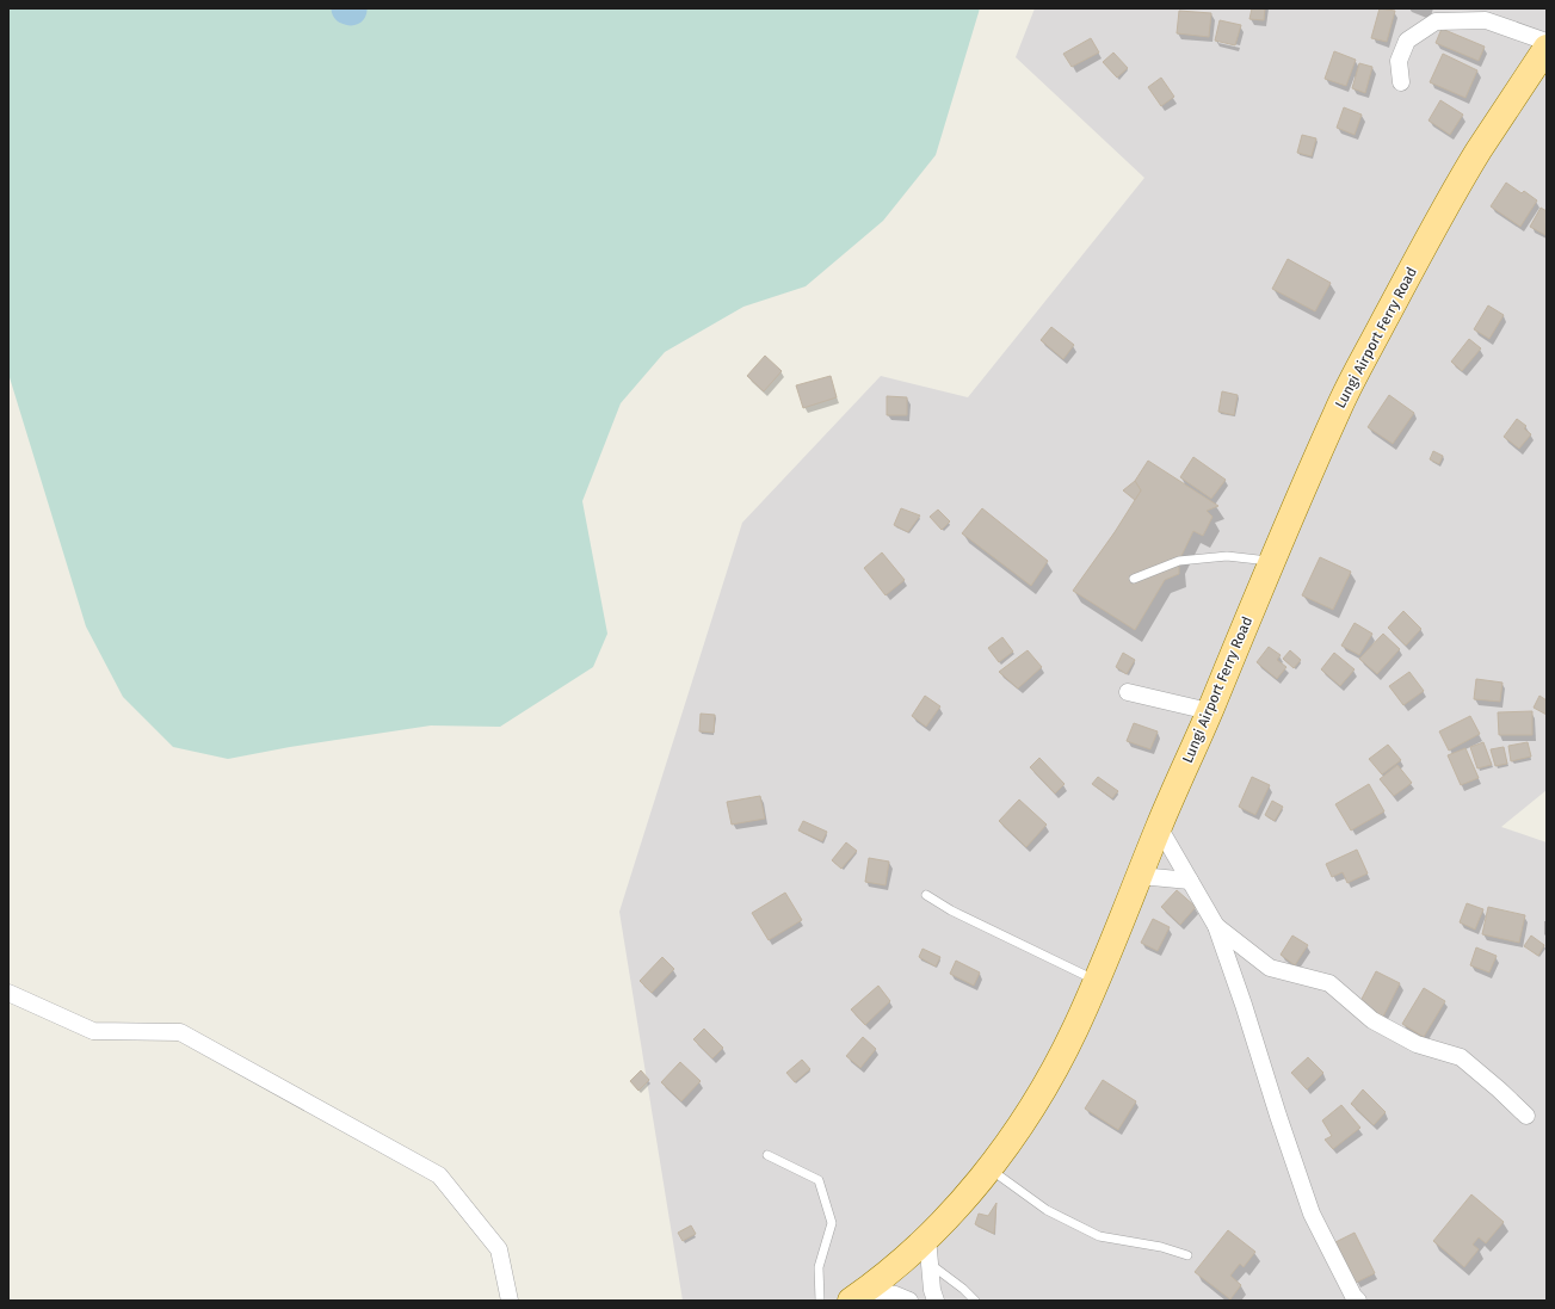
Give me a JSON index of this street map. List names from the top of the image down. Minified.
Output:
{"streets":{"main road":["Lungi Airport Ferry Road"]}}
